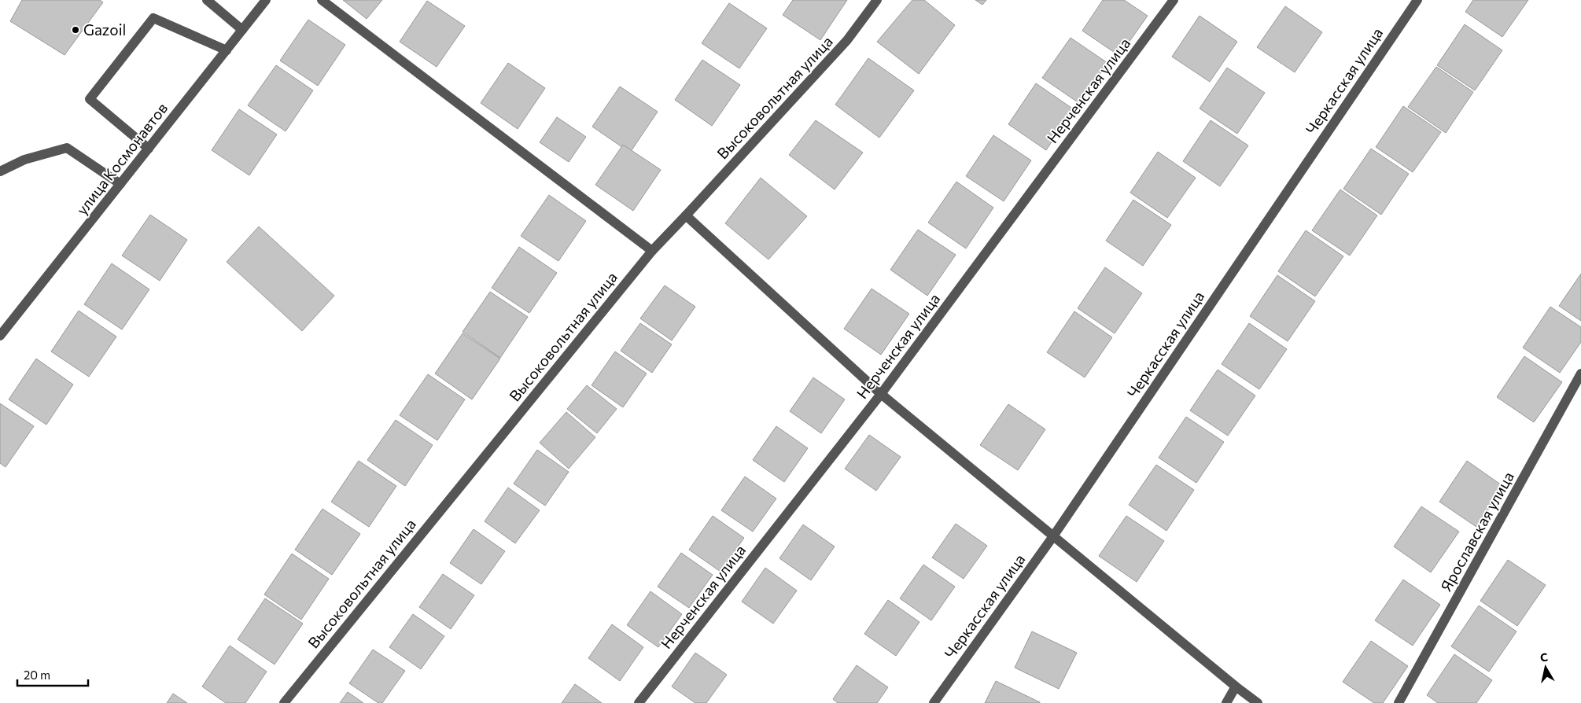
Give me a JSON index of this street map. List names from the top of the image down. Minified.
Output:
{"streets":{"street":["Черкасская улица","Нерченская улица","Высоковольтная улица","улица Космонавтов","Ярославская улица"]},"places":["Gazoil"],"scale_bar":"20 m","north":"top"}
